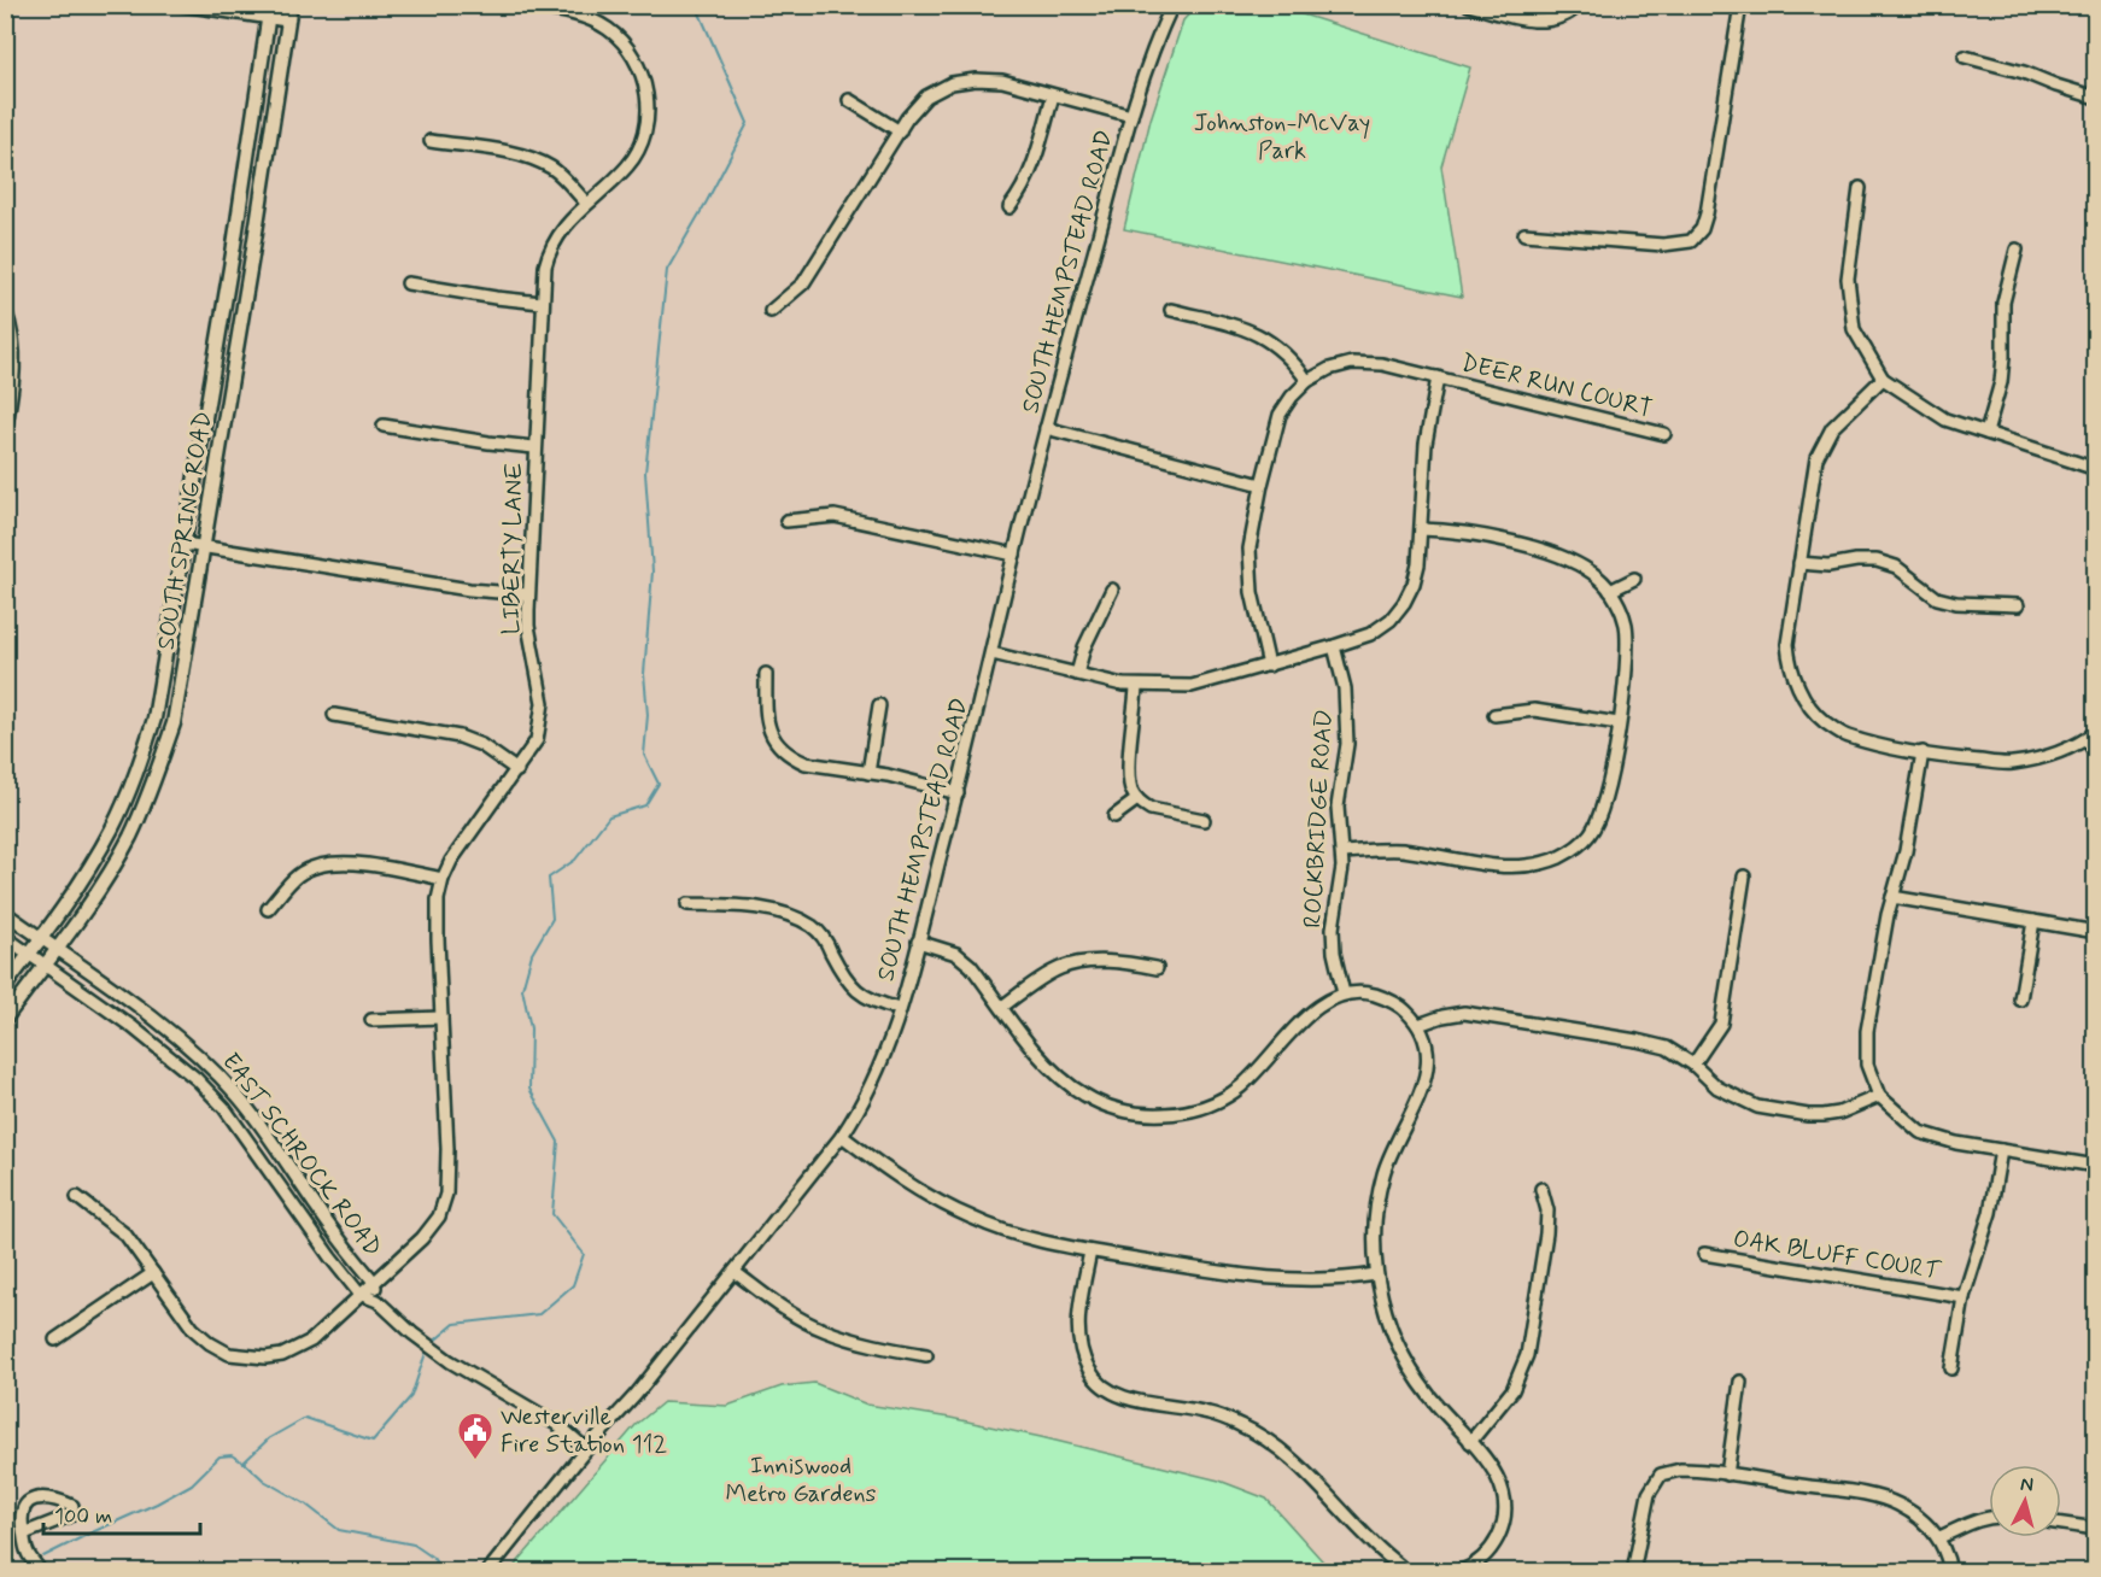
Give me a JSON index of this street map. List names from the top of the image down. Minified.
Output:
{"streets":{"main road":["SOUTH SPRING ROAD"],"street":["SOUTH HEMPSTEAD ROAD","DEER RUN COURT","LIBERTY LANE","ROCKBRIDGE ROAD","EAST SCHROCK ROAD","OAK BLUFF COURT"]},"crossings":[["SOUTH HEMPSTEAD ROAD","EAST SCHROCK ROAD"],["SOUTH SPRING ROAD","EAST SCHROCK ROAD"],["LIBERTY LANE","EAST SCHROCK ROAD"]],"parks":["Johnston-McVay Park","Inniswood Metro Gardens"],"places":{"public building":["Westerville Fire Station 112"]},"scale_bar":"100 m","north":"top"}
